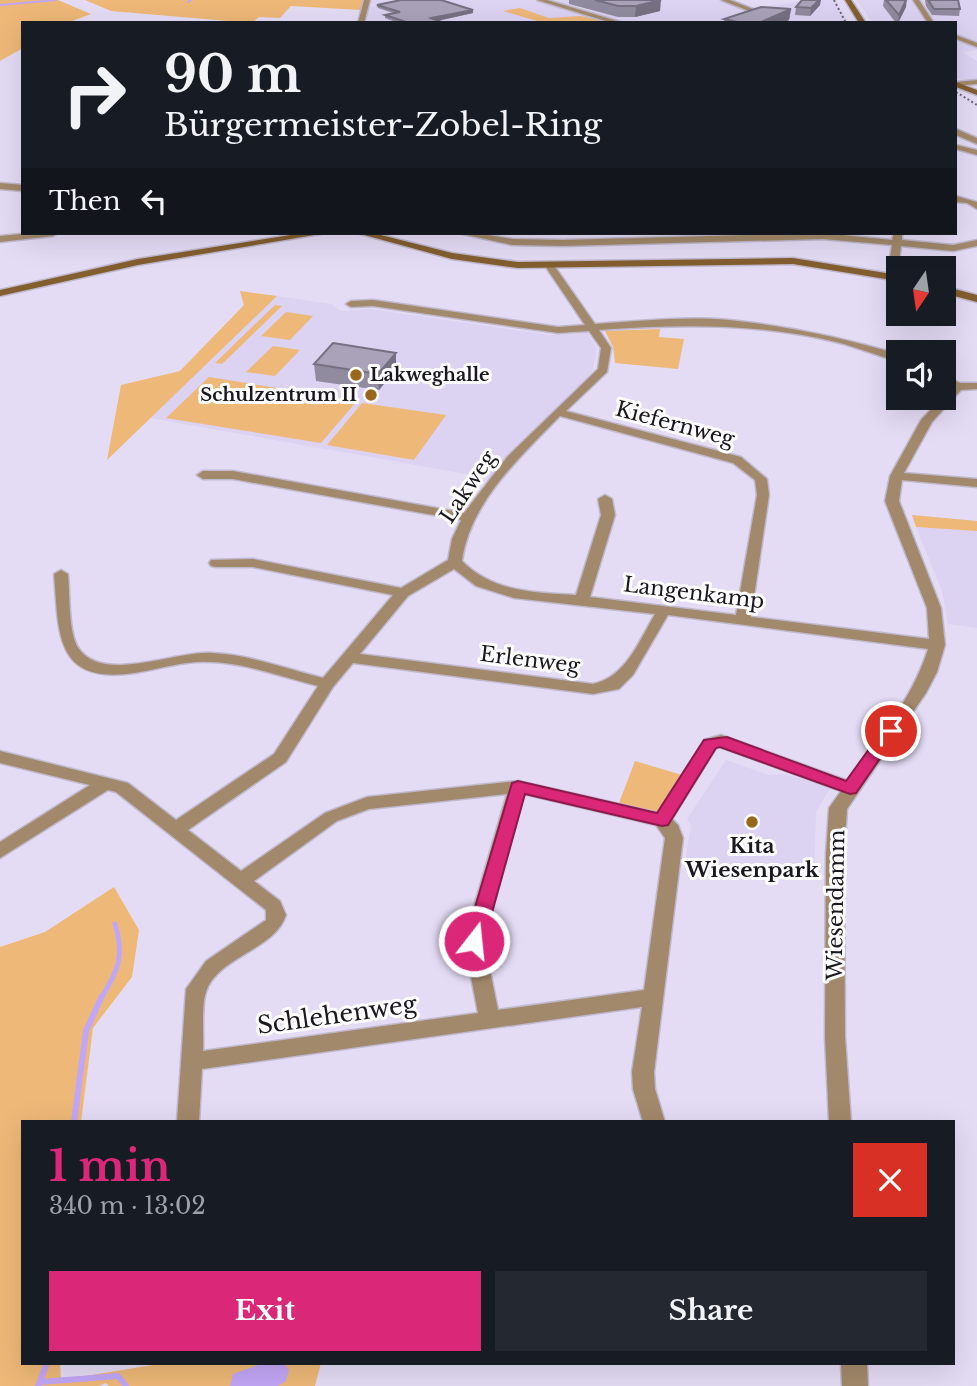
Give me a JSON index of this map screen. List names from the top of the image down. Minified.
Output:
{"streets":{"street":["Kiefernweg","Lakweg","Langenkamp","Erlenweg","Wiesendamm","Schlehenweg"]},"crossings":[["Kiefernweg","Lakweg"],["Kiefernweg","Langenkamp"],["Lakweg","Langenkamp"],["Langenkamp","Erlenweg"],["Langenkamp","Wiesendamm"]],"places":["Lakweghalle","Schulzentrum II","Kita Wiesenpark"],"north":"bottom","page":{"turn":["90 m","Bürgermeister-Zobel-Ring"],"then":"Then","heading":["1 min","340 m · 13:02"],"buttons":["Exit","Share"]}}
